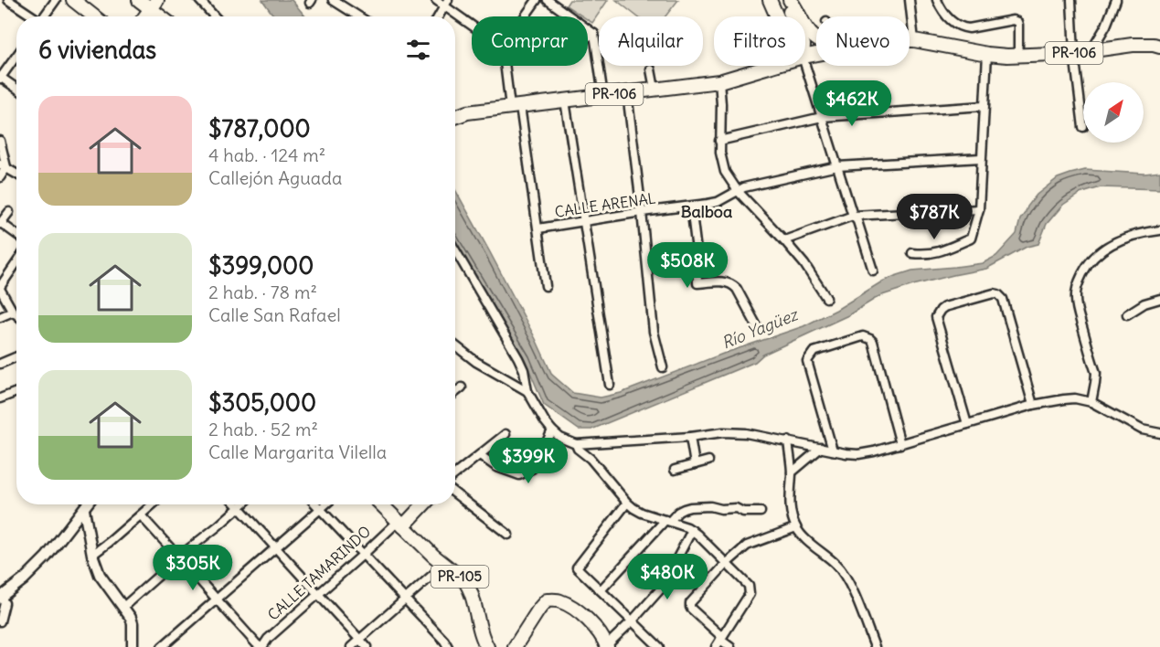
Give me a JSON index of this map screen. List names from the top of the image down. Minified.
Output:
{"streets":{"main road":["PR-106","CALLE TAMARINDO","PR-105"],"street":["CALLE ARENAL"]},"crossings":[["CALLE TAMARINDO","PR-105"]],"districts":["Balboa"],"water":["Río Yagüez"],"north":"top right","page":{"chip":["Comprar","Alquilar","Filtros","Nuevo"],"heading":"6 viviendas","price":["$462K","$787K","$508K","$399K","$305K","$480K"],"list":[{"name":"$787,000","note":"4 hab. · 124 m² · Callejón Aguada"},{"name":"$399,000","note":"2 hab. · 78 m² · Calle San Rafael"},{"name":"$305,000","note":"2 hab. · 52 m² · Calle Margarita Vilella"}]}}
